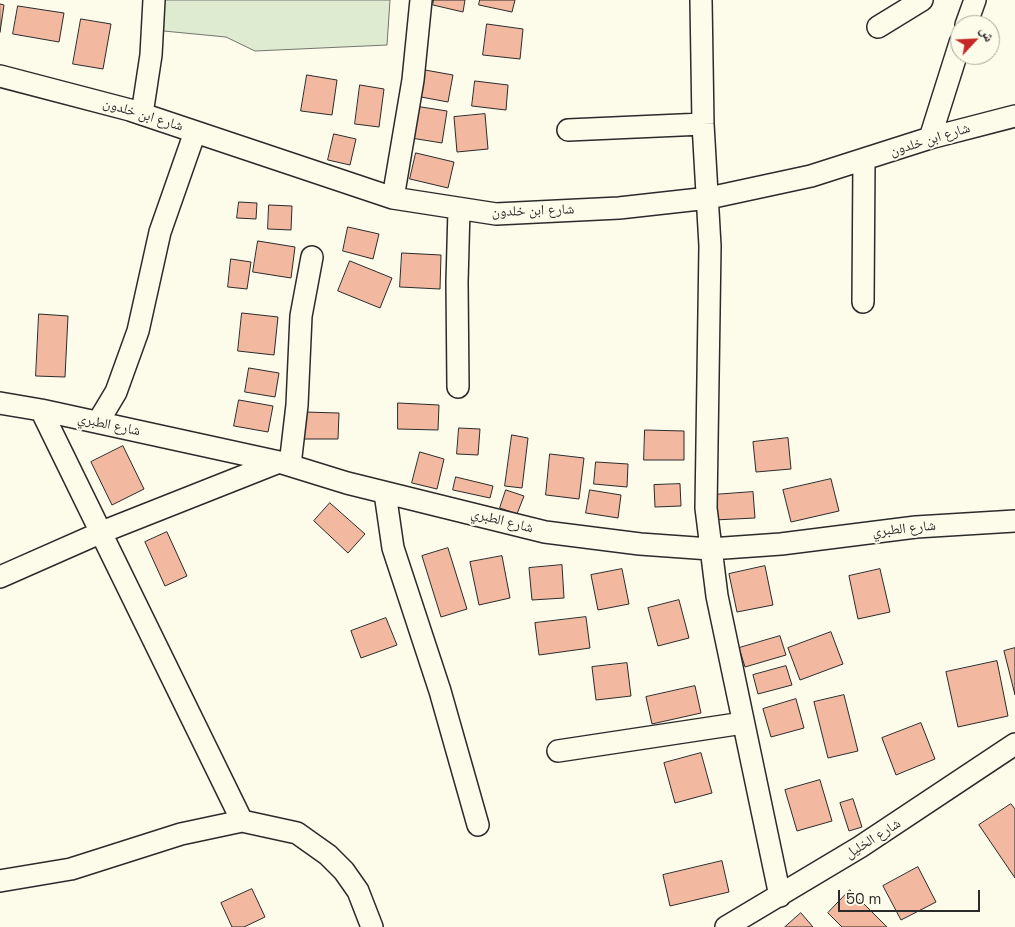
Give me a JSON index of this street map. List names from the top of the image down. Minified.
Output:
{"streets":{"street":["شارع ابن خلدون","شارع الطبري","شارع الخليل"]},"scale_bar":"50 m","north":"top right"}
